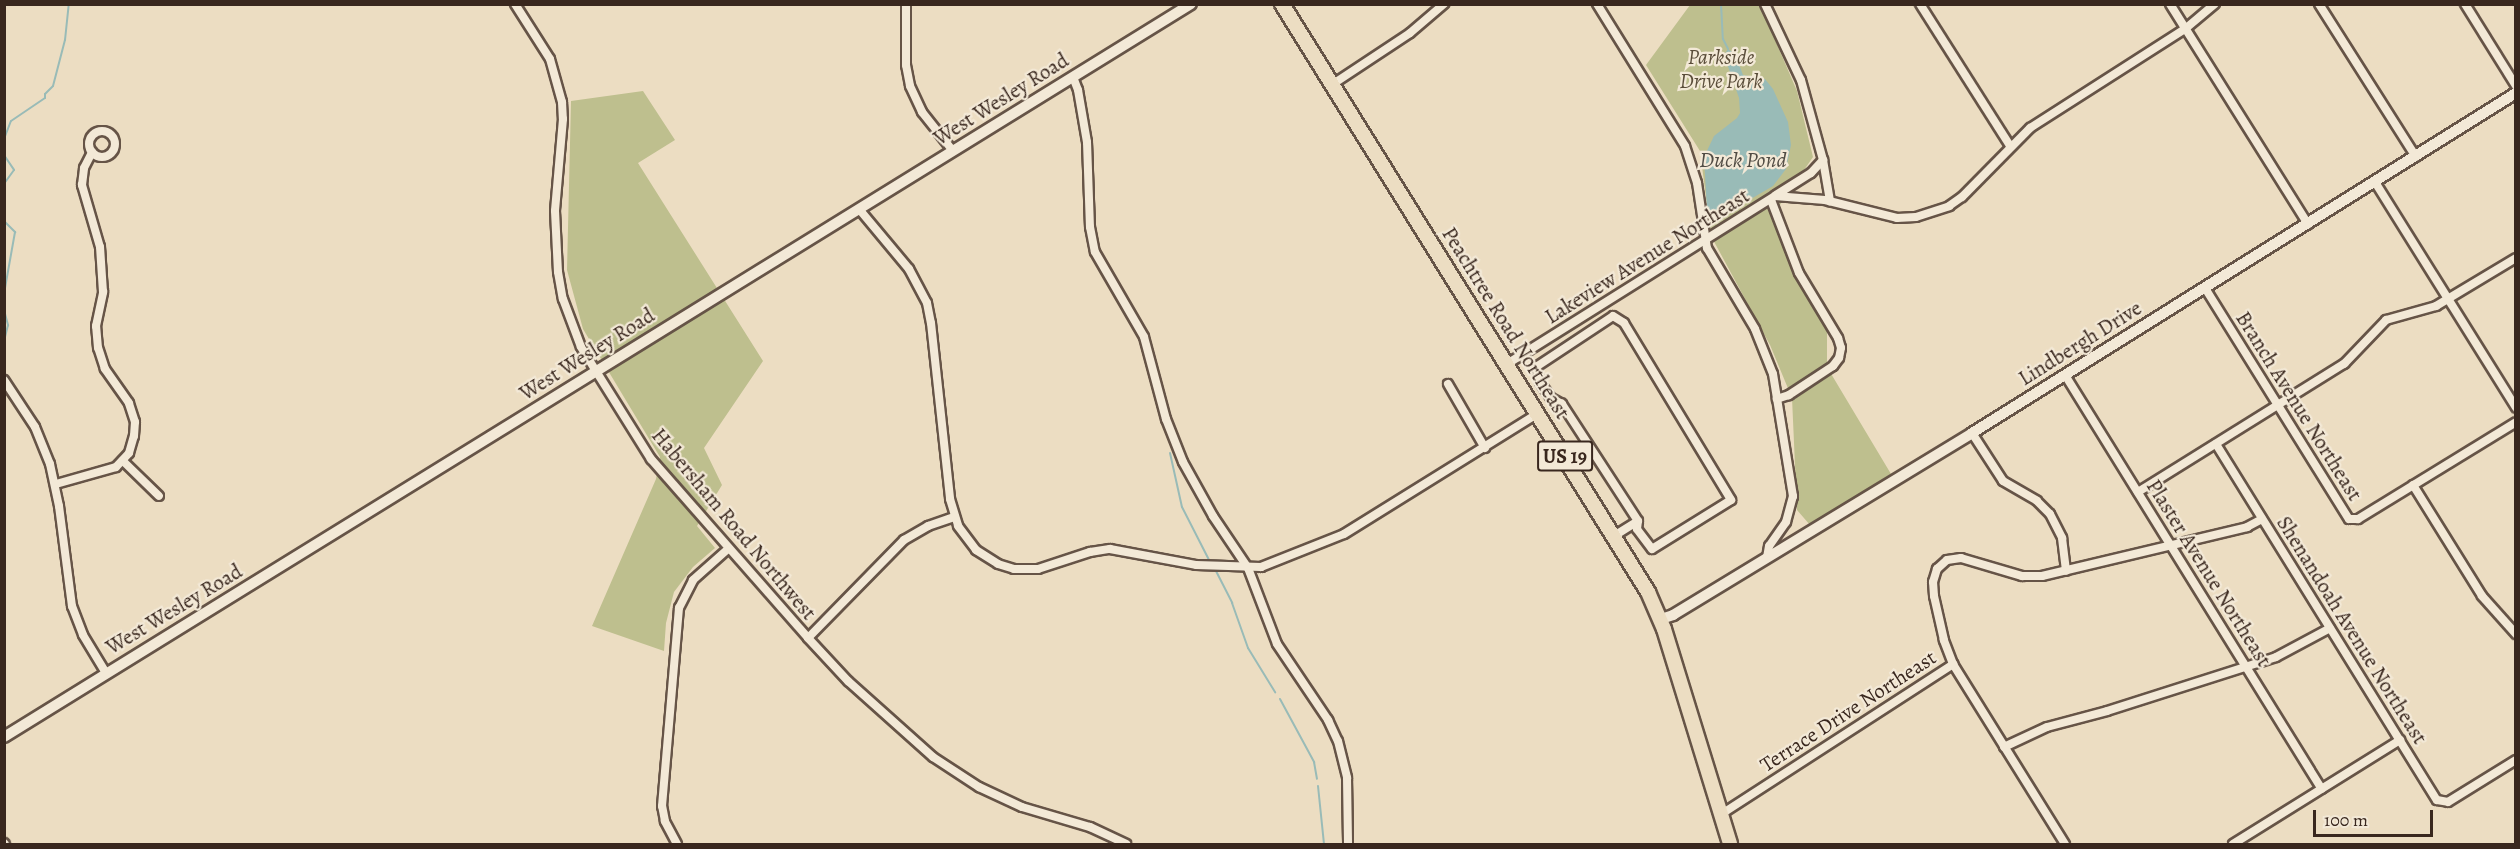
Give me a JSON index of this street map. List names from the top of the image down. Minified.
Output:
{"streets":{"highway":["Peachtree Road Northeast","US 19"],"street":["West Wesley Road","Lakeview Avenue Northeast","Lindbergh Drive","Branch Avenue Northeast","Habersham Road Northwest","Plaster Avenue Northeast","Shenandoah Avenue Northeast","Terrace Drive Northeast"]},"crossings":[["West Wesley Road","Habersham Road Northwest"],["Lakeview Avenue Northeast","Peachtree Road Northeast"],["Peachtree Road Northeast","Lindbergh Drive"],["Peachtree Road Northeast","Terrace Drive Northeast"],["Lindbergh Drive","Branch Avenue Northeast"],["Lindbergh Drive","Plaster Avenue Northeast"]],"water":["Duck Pond"],"parks":["Parkside Drive Park"],"scale_bar":"100 m"}
